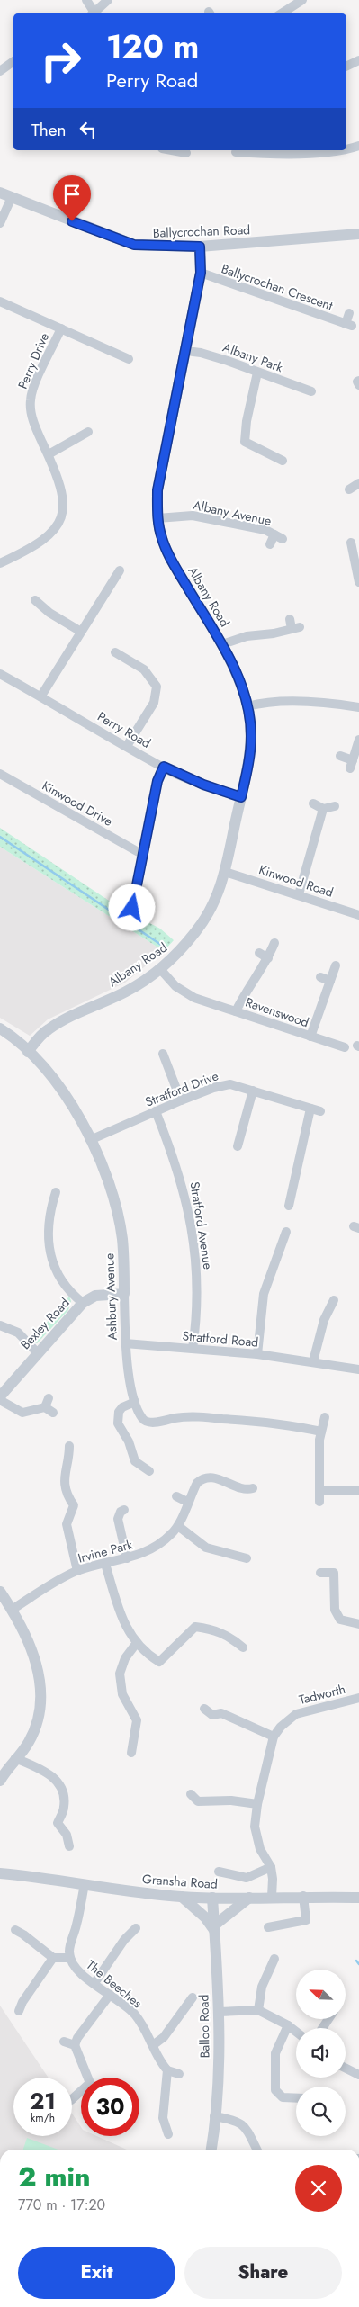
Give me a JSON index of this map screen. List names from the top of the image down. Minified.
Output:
{"streets":{"street":["Ballycrochan Road","Ballycrochan Crescent","Albany Park","Perry Drive","Albany Avenue","Albany Road","Perry Road","Kinwood Drive","Kinwood Road","Ravenswood","Stratford Drive","Stratford Avenue","Ashbury Avenue","Bexley Road","Stratford Road","Irvine Park","Tadworth","Gransha Road","The Beeches","Balloo Road"]},"crossings":[["Ballycrochan Road","Albany Road"],["Ballycrochan Crescent","Albany Road"],["Albany Park","Albany Road"],["Albany Avenue","Albany Road"],["Albany Road","Perry Road"],["Albany Road","Kinwood Road"],["Albany Road","Ravenswood"],["Albany Road","Ashbury Avenue"],["Stratford Drive","Stratford Avenue"],["Stratford Drive","Ashbury Avenue"],["Stratford Avenue","Stratford Road"],["Ashbury Avenue","Bexley Road"],["Ashbury Avenue","Stratford Road"],["Tadworth","Gransha Road"],["Gransha Road","The Beeches"],["Gransha Road","Balloo Road"]],"north":"top left","page":{"turn":["120 m","Perry Road"],"then":"Then","speed":"21 km/h","limit":"30","heading":["2 min","770 m · 17:20"],"buttons":["Exit","Share"]}}
